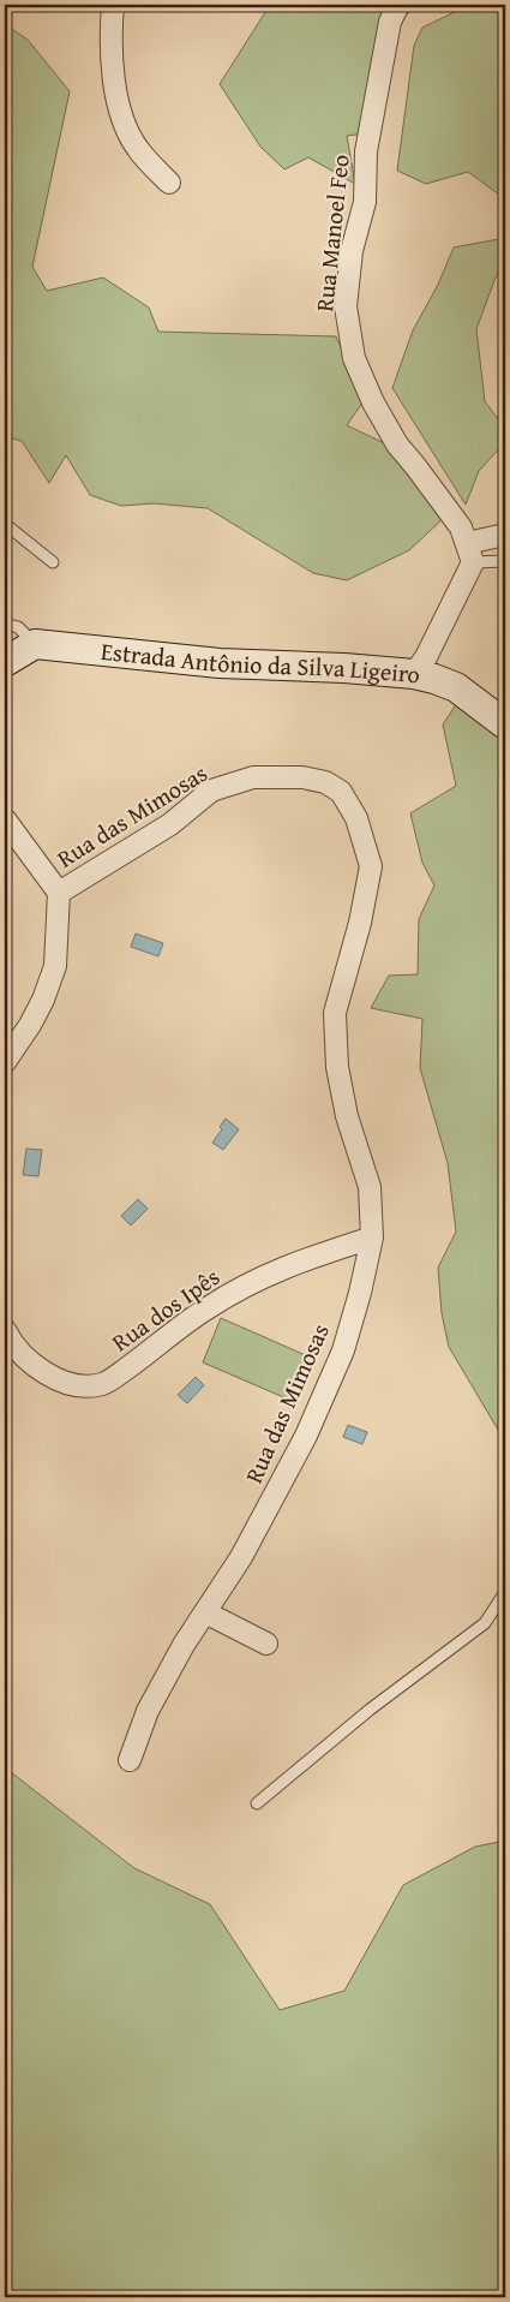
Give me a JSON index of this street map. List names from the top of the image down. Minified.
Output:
{"streets":{"street":["Rua Manoel Feo","Estrada Antônio da Silva Ligeiro","Rua das Mimosas","Rua dos Ipês"]},"crossings":[["Rua das Mimosas","Rua dos Ipês"]]}
